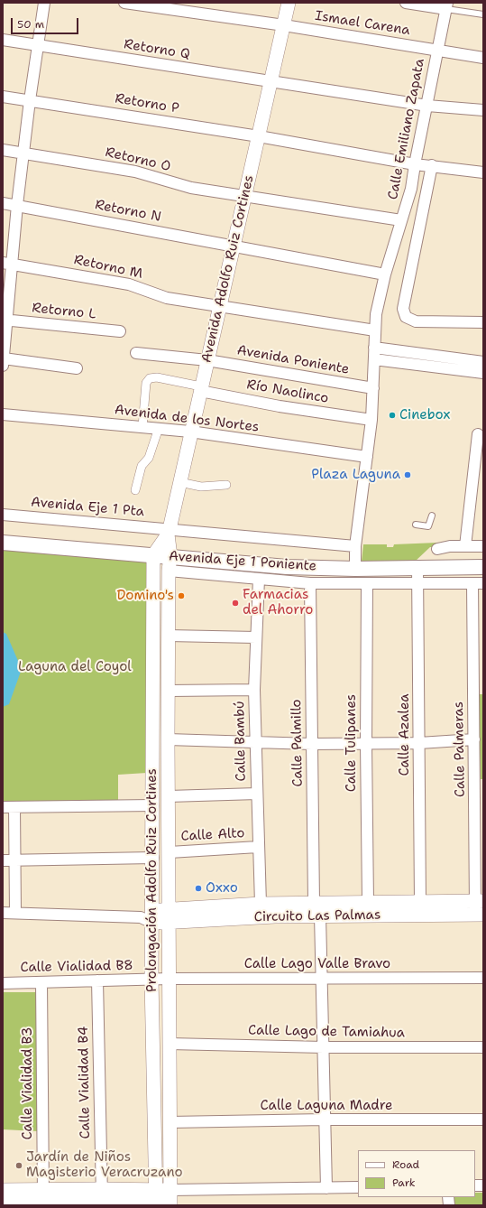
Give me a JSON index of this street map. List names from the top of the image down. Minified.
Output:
{"streets":{"main road":["Avenida Eje 1 Poniente"],"street":["Ismael Carena","Retorno Q","Retorno P","Calle Emiliano Zapata","Retorno O","Retorno N","Retorno M","Avenida Adolfo Ruiz Cortines","Retorno L","Avenida Poniente","Río Naolinco","Avenida de los Nortes","Avenida Eje 1 Pta","Calle Azalea","Calle Bambú","Calle Palmillo","Calle Tulipanes","Calle Palmeras","Calle Alto","Prolongación Adolfo Ruiz Cortines","Circuito Las Palmas","Calle Lago Valle Bravo","Calle Vialidad B8","Calle Lago de Tamiahua","Calle Vialidad B4","Calle Vialidad B3","Calle Laguna Madre"]},"crossings":[["Ismael Carena","Calle Emiliano Zapata"],["Ismael Carena","Avenida Adolfo Ruiz Cortines"],["Retorno Q","Calle Emiliano Zapata"],["Retorno Q","Avenida Adolfo Ruiz Cortines"],["Retorno P","Calle Emiliano Zapata"],["Retorno P","Avenida Adolfo Ruiz Cortines"],["Calle Emiliano Zapata","Retorno O"],["Calle Emiliano Zapata","Retorno N"],["Calle Emiliano Zapata","Retorno M"],["Calle Emiliano Zapata","Avenida Poniente"],["Calle Emiliano Zapata","Río Naolinco"],["Calle Emiliano Zapata","Avenida de los Nortes"],["Calle Emiliano Zapata","Avenida Eje 1 Pta"],["Calle Emiliano Zapata","Avenida Eje 1 Poniente"],["Retorno O","Avenida Adolfo Ruiz Cortines"],["Retorno N","Avenida Adolfo Ruiz Cortines"],["Retorno M","Avenida Adolfo Ruiz Cortines"],["Avenida Adolfo Ruiz Cortines","Avenida Poniente"],["Avenida Adolfo Ruiz Cortines","Río Naolinco"],["Avenida Adolfo Ruiz Cortines","Avenida de los Nortes"],["Avenida Adolfo Ruiz Cortines","Avenida Eje 1 Pta"],["Avenida Adolfo Ruiz Cortines","Avenida Eje 1 Poniente"],["Avenida Adolfo Ruiz Cortines","Prolongación Adolfo Ruiz Cortines"],["Avenida Eje 1 Poniente","Calle Azalea"],["Avenida Eje 1 Poniente","Calle Bambú"],["Avenida Eje 1 Poniente","Calle Palmillo"],["Avenida Eje 1 Poniente","Calle Tulipanes"],["Avenida Eje 1 Poniente","Calle Palmeras"],["Avenida Eje 1 Poniente","Prolongación Adolfo Ruiz Cortines"],["Calle Azalea","Circuito Las Palmas"],["Calle Bambú","Calle Alto"],["Calle Bambú","Circuito Las Palmas"],["Calle Palmillo","Circuito Las Palmas"],["Calle Tulipanes","Circuito Las Palmas"],["Calle Palmeras","Circuito Las Palmas"],["Calle Alto","Prolongación Adolfo Ruiz Cortines"],["Prolongación Adolfo Ruiz Cortines","Circuito Las Palmas"],["Prolongación Adolfo Ruiz Cortines","Calle Lago Valle Bravo"],["Prolongación Adolfo Ruiz Cortines","Calle Vialidad B8"],["Prolongación Adolfo Ruiz Cortines","Calle Lago de Tamiahua"],["Prolongación Adolfo Ruiz Cortines","Calle Laguna Madre"],["Calle Lago Valle Bravo","Calle Vialidad B8"],["Calle Vialidad B8","Calle Vialidad B4"],["Calle Vialidad B8","Calle Vialidad B3"]],"parks":["Laguna del Coyol"],"places":["Cinebox","Plaza Laguna","Domino's","Farmacias del Ahorro","Oxxo","Jardín de Niños Magisterio Veracruzano"],"legend":["Road","Park"],"scale_bar":"50 m"}
